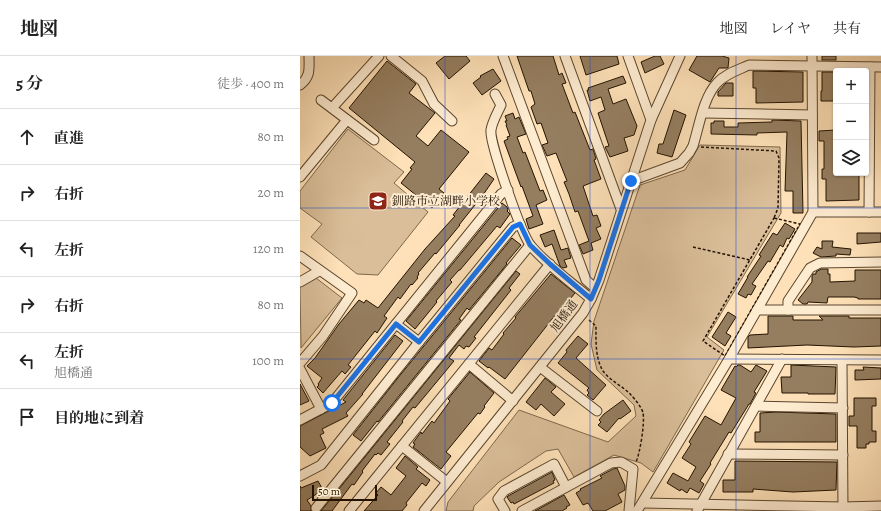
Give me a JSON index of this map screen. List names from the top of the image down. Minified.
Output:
{"streets":{"street":["旭橋通"]},"places":{"school or university":["釧路市立湖畔小学校"]},"scale_bar":"50 m","page":{"header":"地図","nav":["地図","レイヤ","共有"],"heading":["5 分","徒歩 · 400 m"],"map_buttons":["+","−"],"list":[["直進","80 m"],["右折","20 m"],["左折","120 m"],["右折","80 m"],["左折","旭橋通","100 m"],"目的地に到着"],"scale":"50 m"}}
